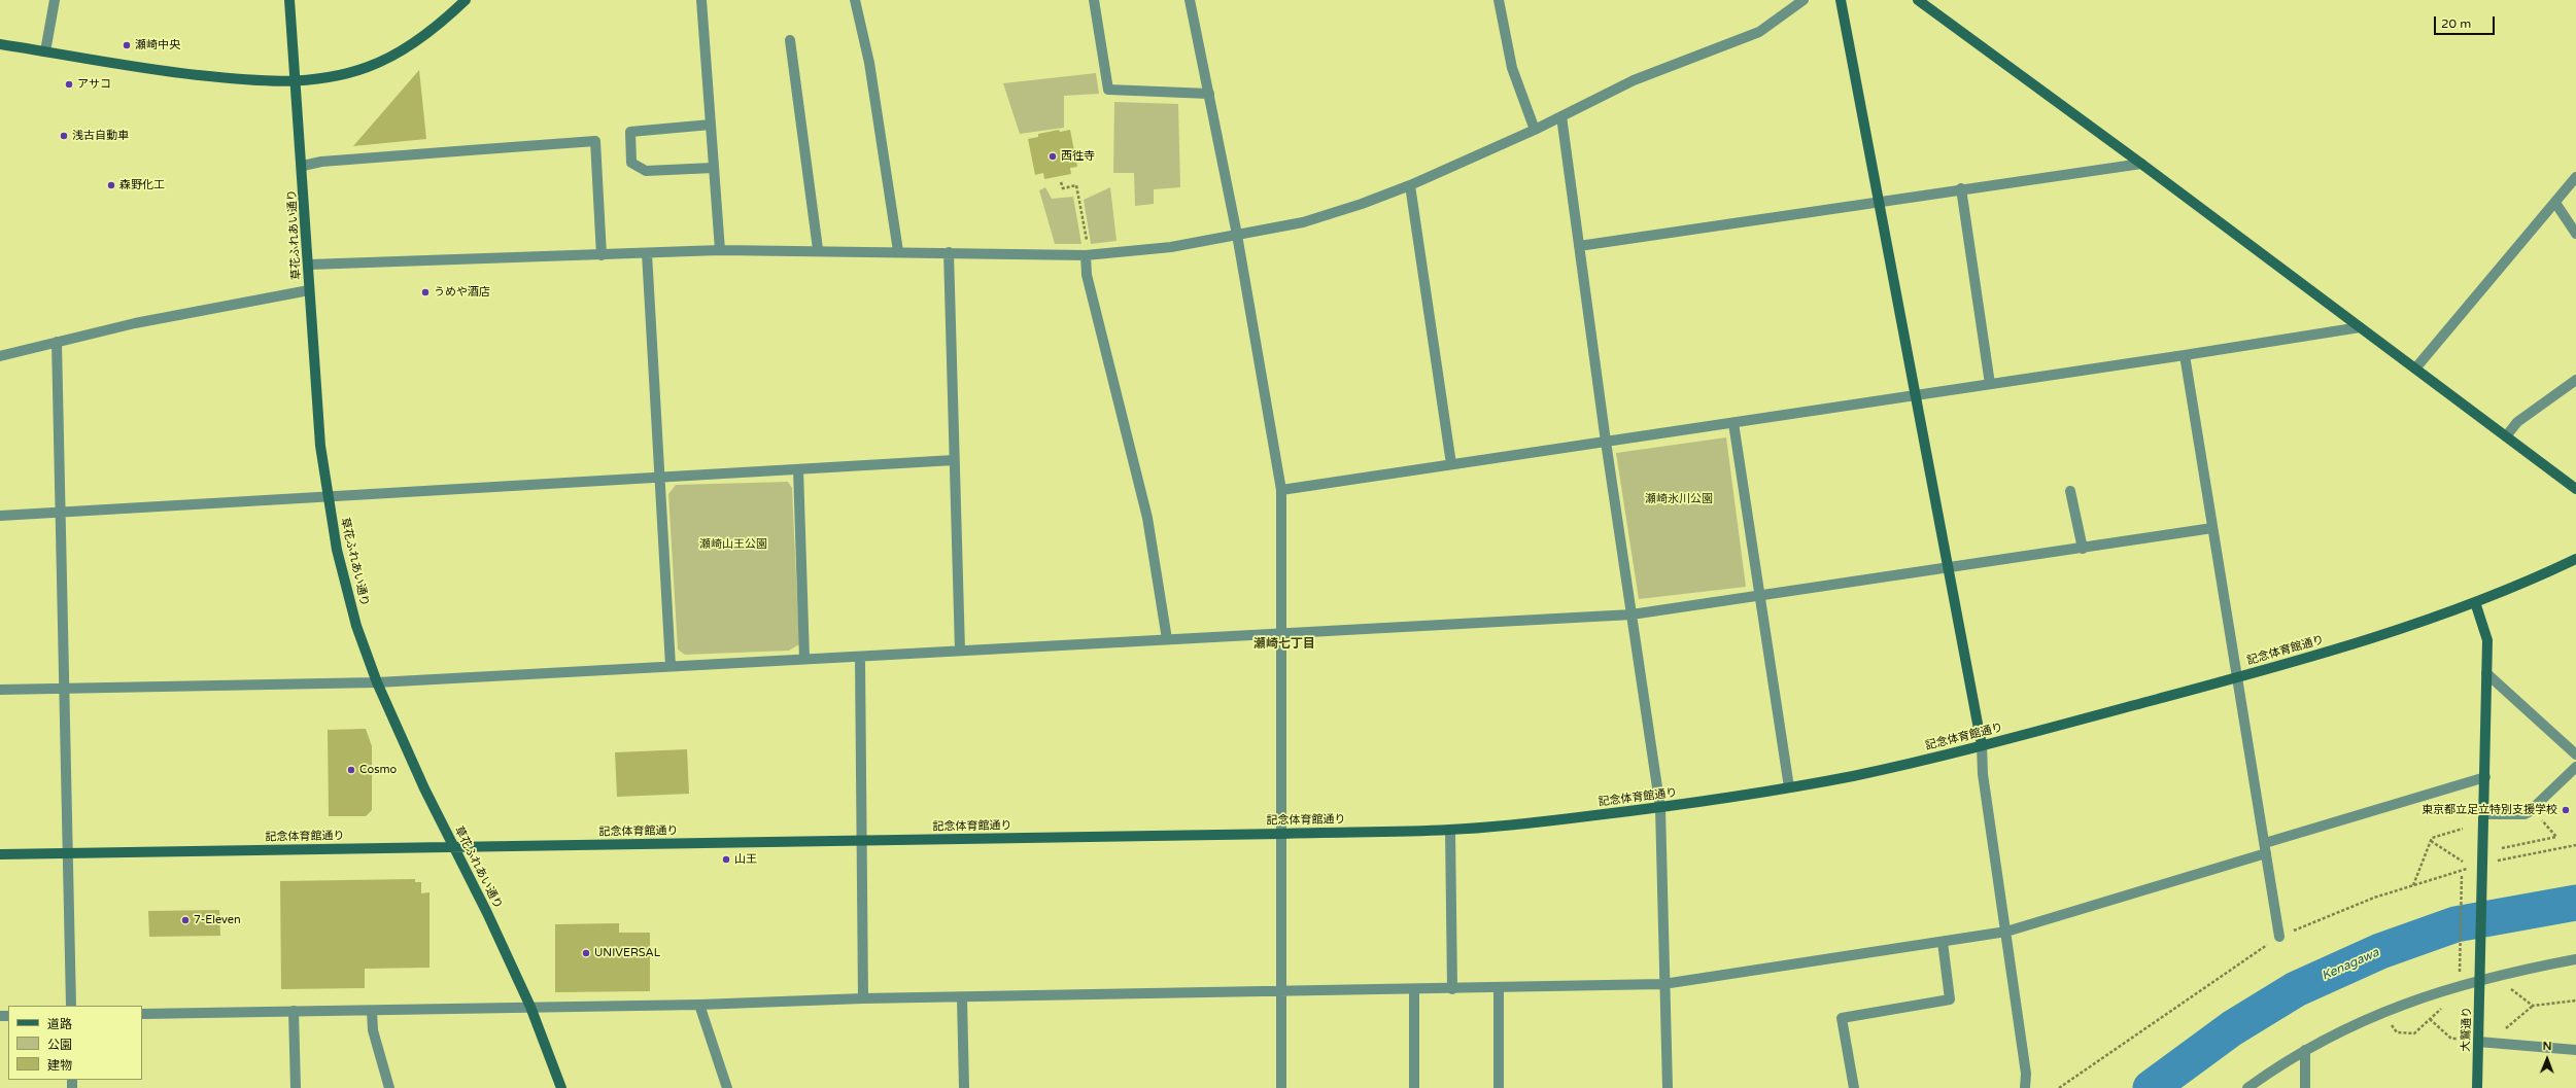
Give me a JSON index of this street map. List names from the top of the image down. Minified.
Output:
{"streets":{"street":["草花ふれあい通り","記念体育館通り","大鷲通り"]},"crossings":[["草花ふれあい通り","記念体育館通り"],["記念体育館通り","大鷲通り"]],"districts":["瀬崎七丁目"],"water":["Kenagawa"],"parks":["瀬崎氷川公園","瀬崎山王公園"],"places":["瀬崎中央","アサコ","浅古自動車","西徃寺","森野化工","うめや酒店","Cosmo","東京都立足立特別支援学校","山王","7-Eleven","UNIVERSAL"],"legend":["道路","公園","建物"],"scale_bar":"20 m","north":"top"}
